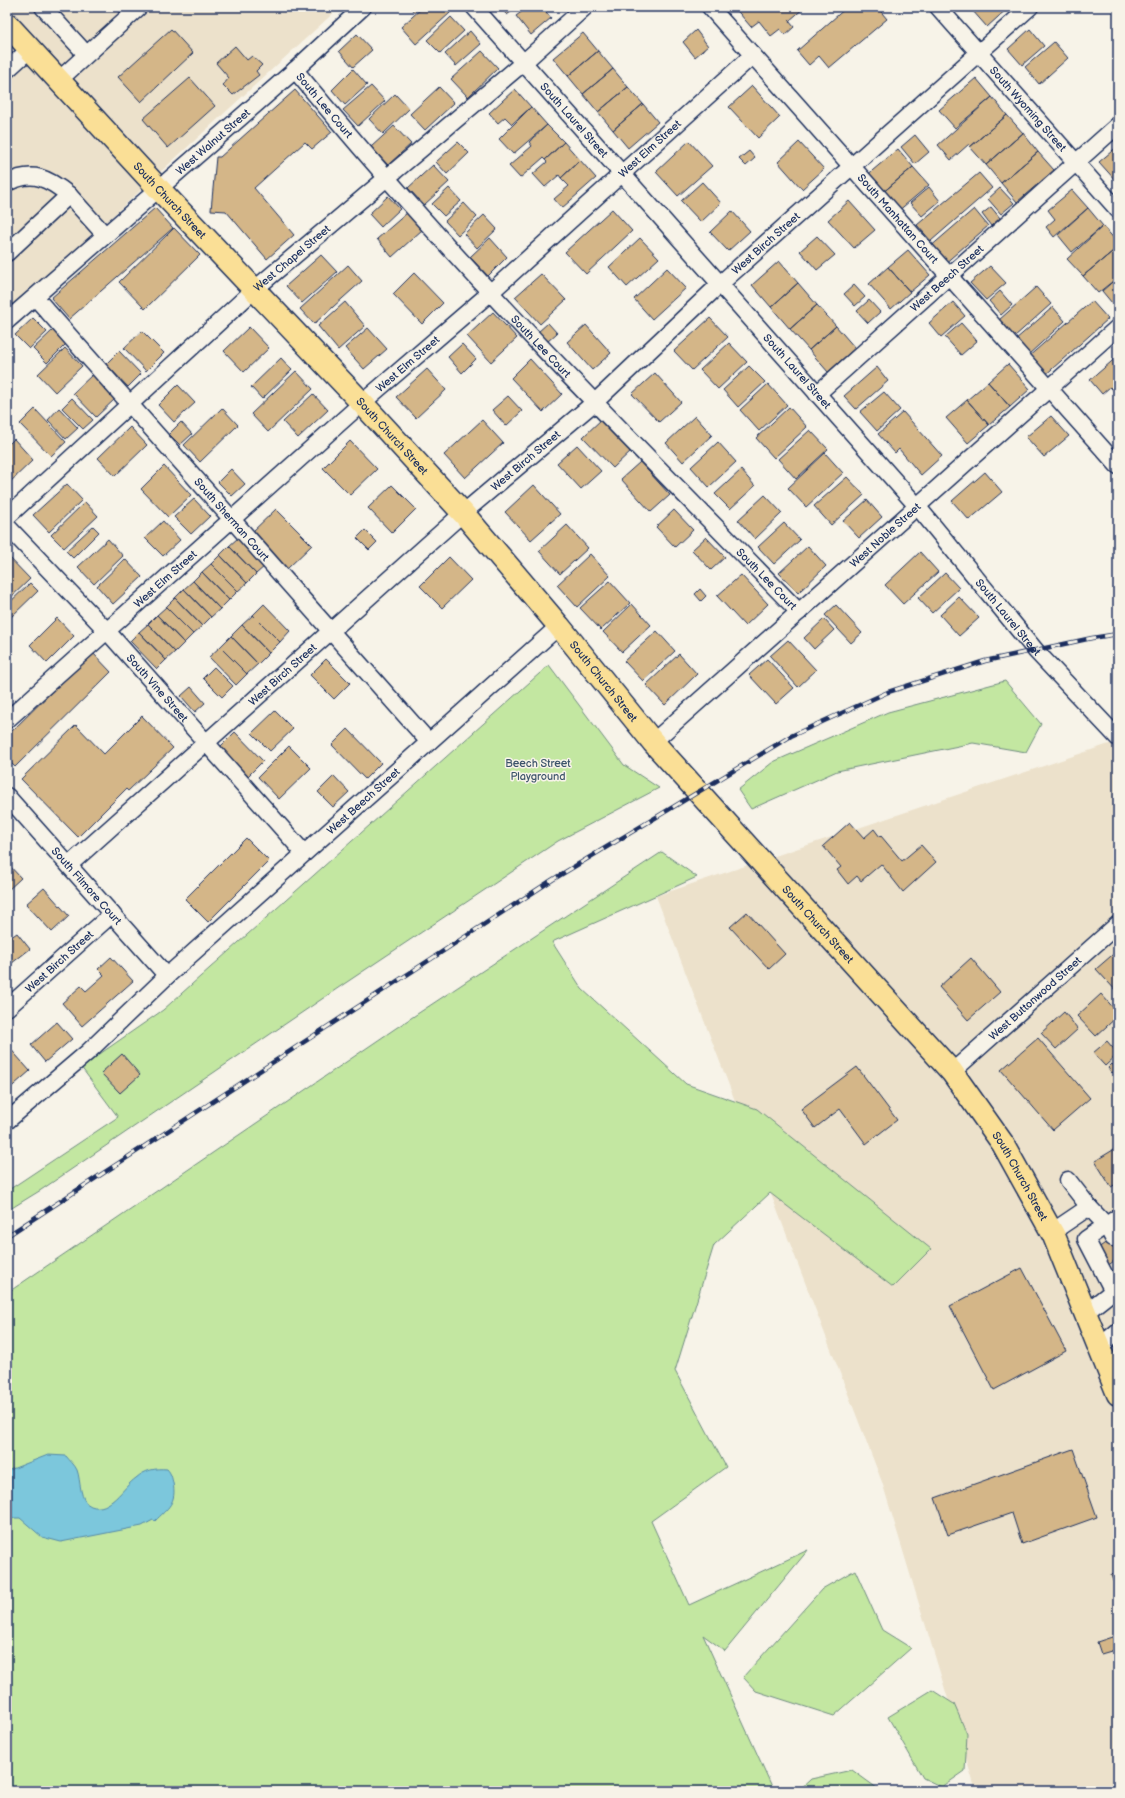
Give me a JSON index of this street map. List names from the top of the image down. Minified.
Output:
{"streets":{"highway":["South Church Street"],"street":["South Lee Court","South Wyoming Street","South Laurel Street","West Walnut Street","West Elm Street","South Manhattan Court","West Birch Street","West Chapel Street","West Beech Street","South Sherman Court","West Noble Street","South Vine Street","South Filmore Court","West Buttonwood Street"]},"crossings":[["South Lee Court","West Walnut Street"],["South Lee Court","West Elm Street"],["South Lee Court","West Birch Street"],["South Lee Court","West Chapel Street"],["South Lee Court","West Noble Street"],["South Wyoming Street","West Birch Street"],["South Wyoming Street","West Beech Street"],["South Laurel Street","West Elm Street"],["South Laurel Street","West Birch Street"],["South Laurel Street","West Chapel Street"],["South Laurel Street","West Beech Street"],["South Laurel Street","West Noble Street"],["West Walnut Street","South Church Street"],["West Walnut Street","South Sherman Court"],["West Elm Street","South Church Street"],["West Elm Street","South Manhattan Court"],["West Elm Street","South Sherman Court"],["West Elm Street","South Vine Street"],["South Church Street","West Birch Street"],["South Church Street","West Chapel Street"],["South Church Street","West Beech Street"],["South Church Street","West Noble Street"],["South Church Street","West Buttonwood Street"],["South Manhattan Court","West Birch Street"],["South Manhattan Court","West Beech Street"],["South Manhattan Court","West Noble Street"],["West Birch Street","South Sherman Court"],["West Birch Street","South Vine Street"],["West Birch Street","South Filmore Court"],["West Chapel Street","South Sherman Court"],["West Beech Street","South Sherman Court"],["West Beech Street","South Vine Street"],["West Beech Street","South Filmore Court"]],"parks":["Beech Street Playground"]}
